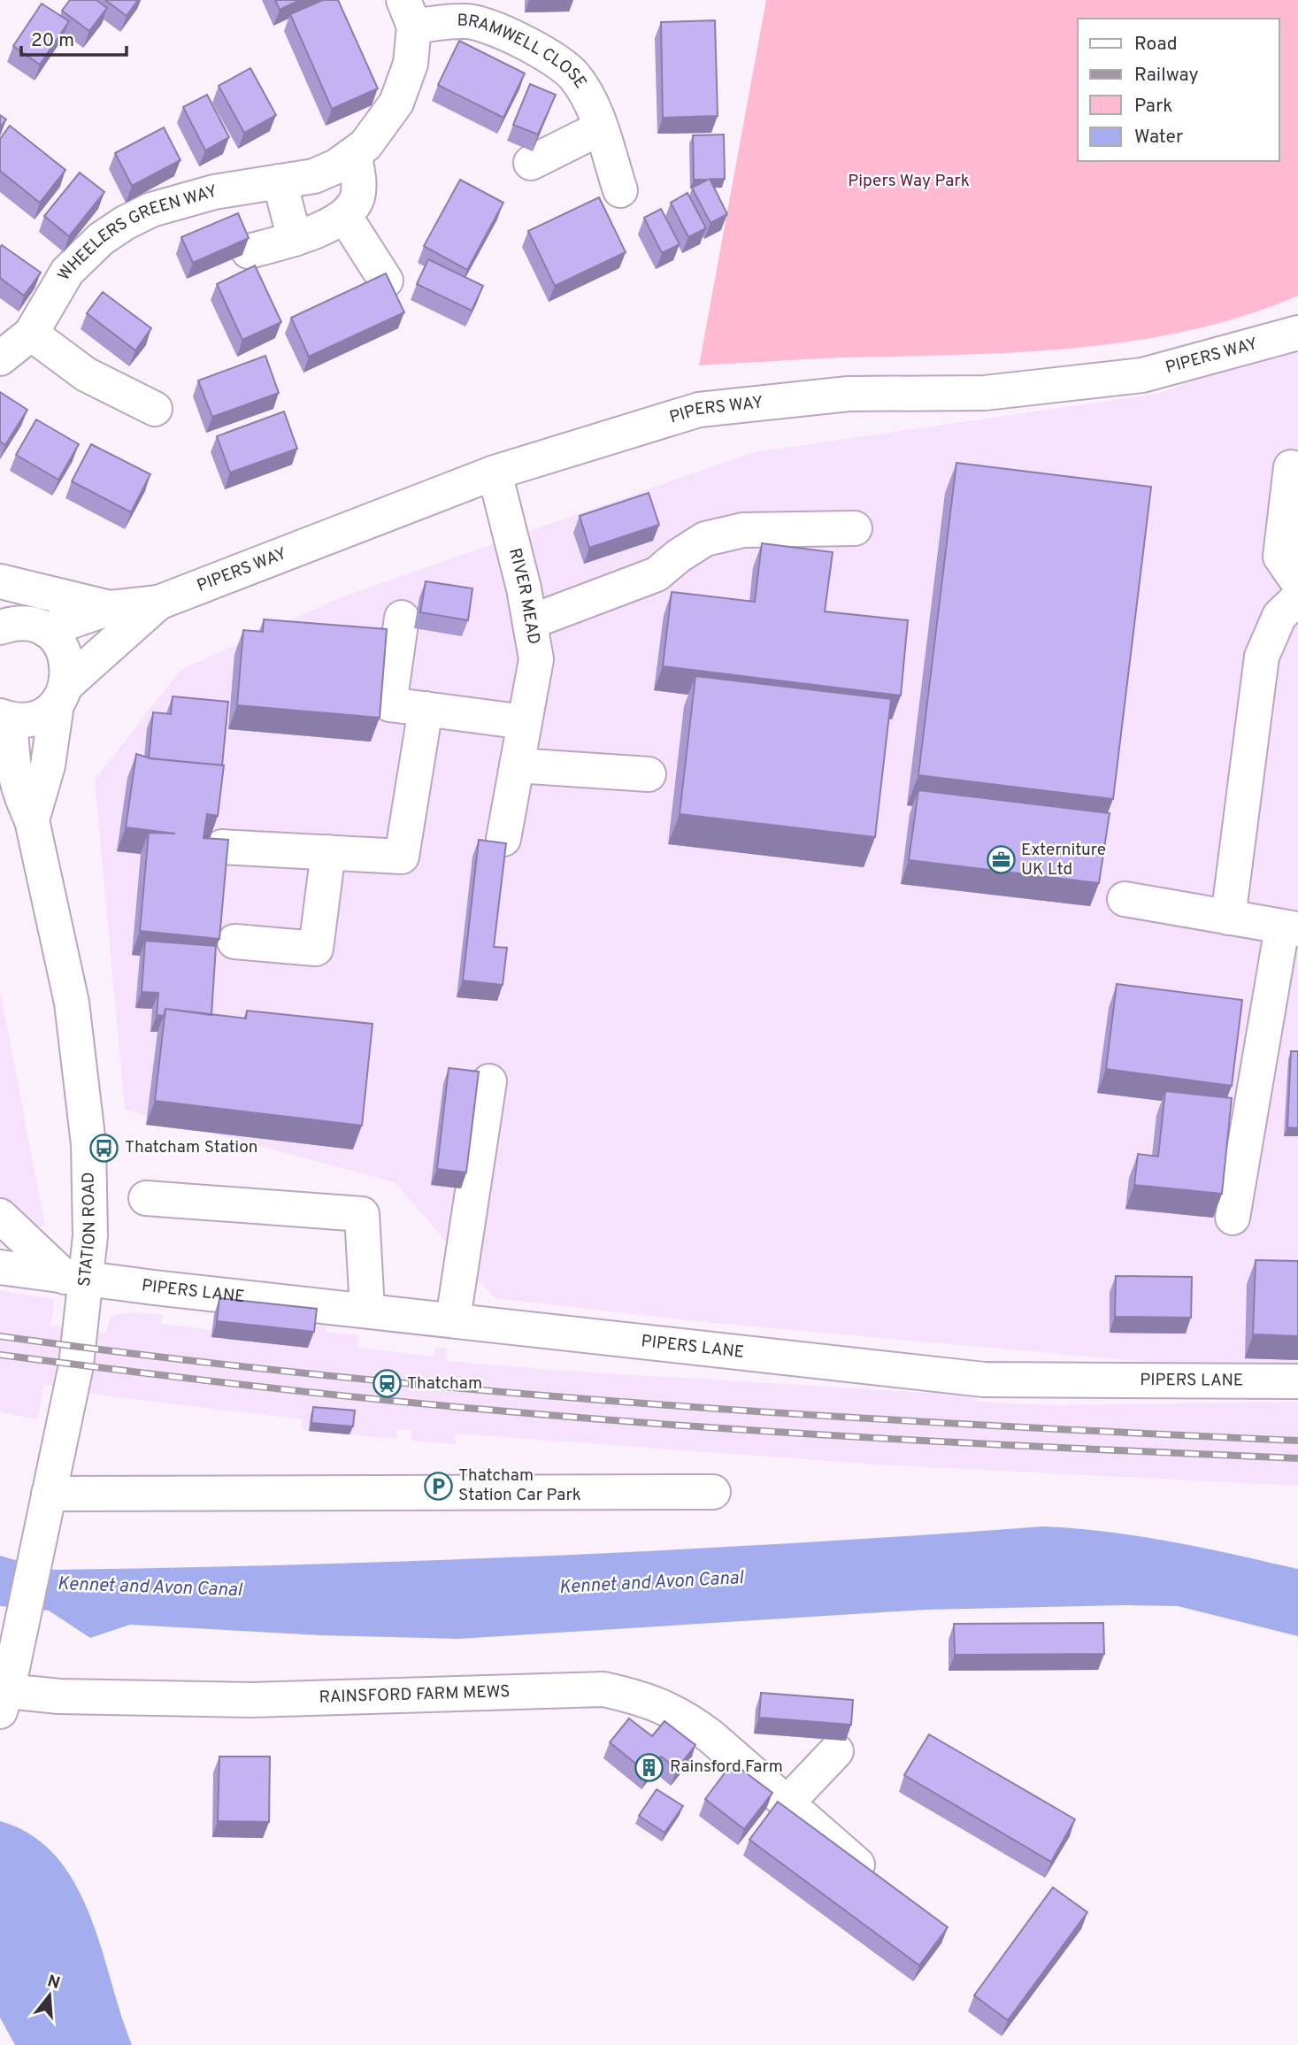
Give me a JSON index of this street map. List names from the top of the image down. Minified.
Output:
{"streets":{"street":["BRAMWELL CLOSE","WHEELERS GREEN WAY","PIPERS WAY","RIVER MEAD","STATION ROAD","PIPERS LANE","RAINSFORD FARM MEWS"]},"crossings":[["BRAMWELL CLOSE","WHEELERS GREEN WAY"],["PIPERS WAY","RIVER MEAD"],["PIPERS WAY","STATION ROAD"],["STATION ROAD","PIPERS LANE"],["STATION ROAD","RAINSFORD FARM MEWS"]],"water":["Kennet and Avon Canal"],"parks":["Pipers Way Park"],"places":{"office":["Externiture UK Ltd"],"bus stop":["Thatcham Station"],"station":["Thatcham"],"parking":["Thatcham Station Car Park"],"building":["Rainsford Farm"]},"legend":["Road","Railway","Park","Water"],"scale_bar":"20 m","north":"top"}
